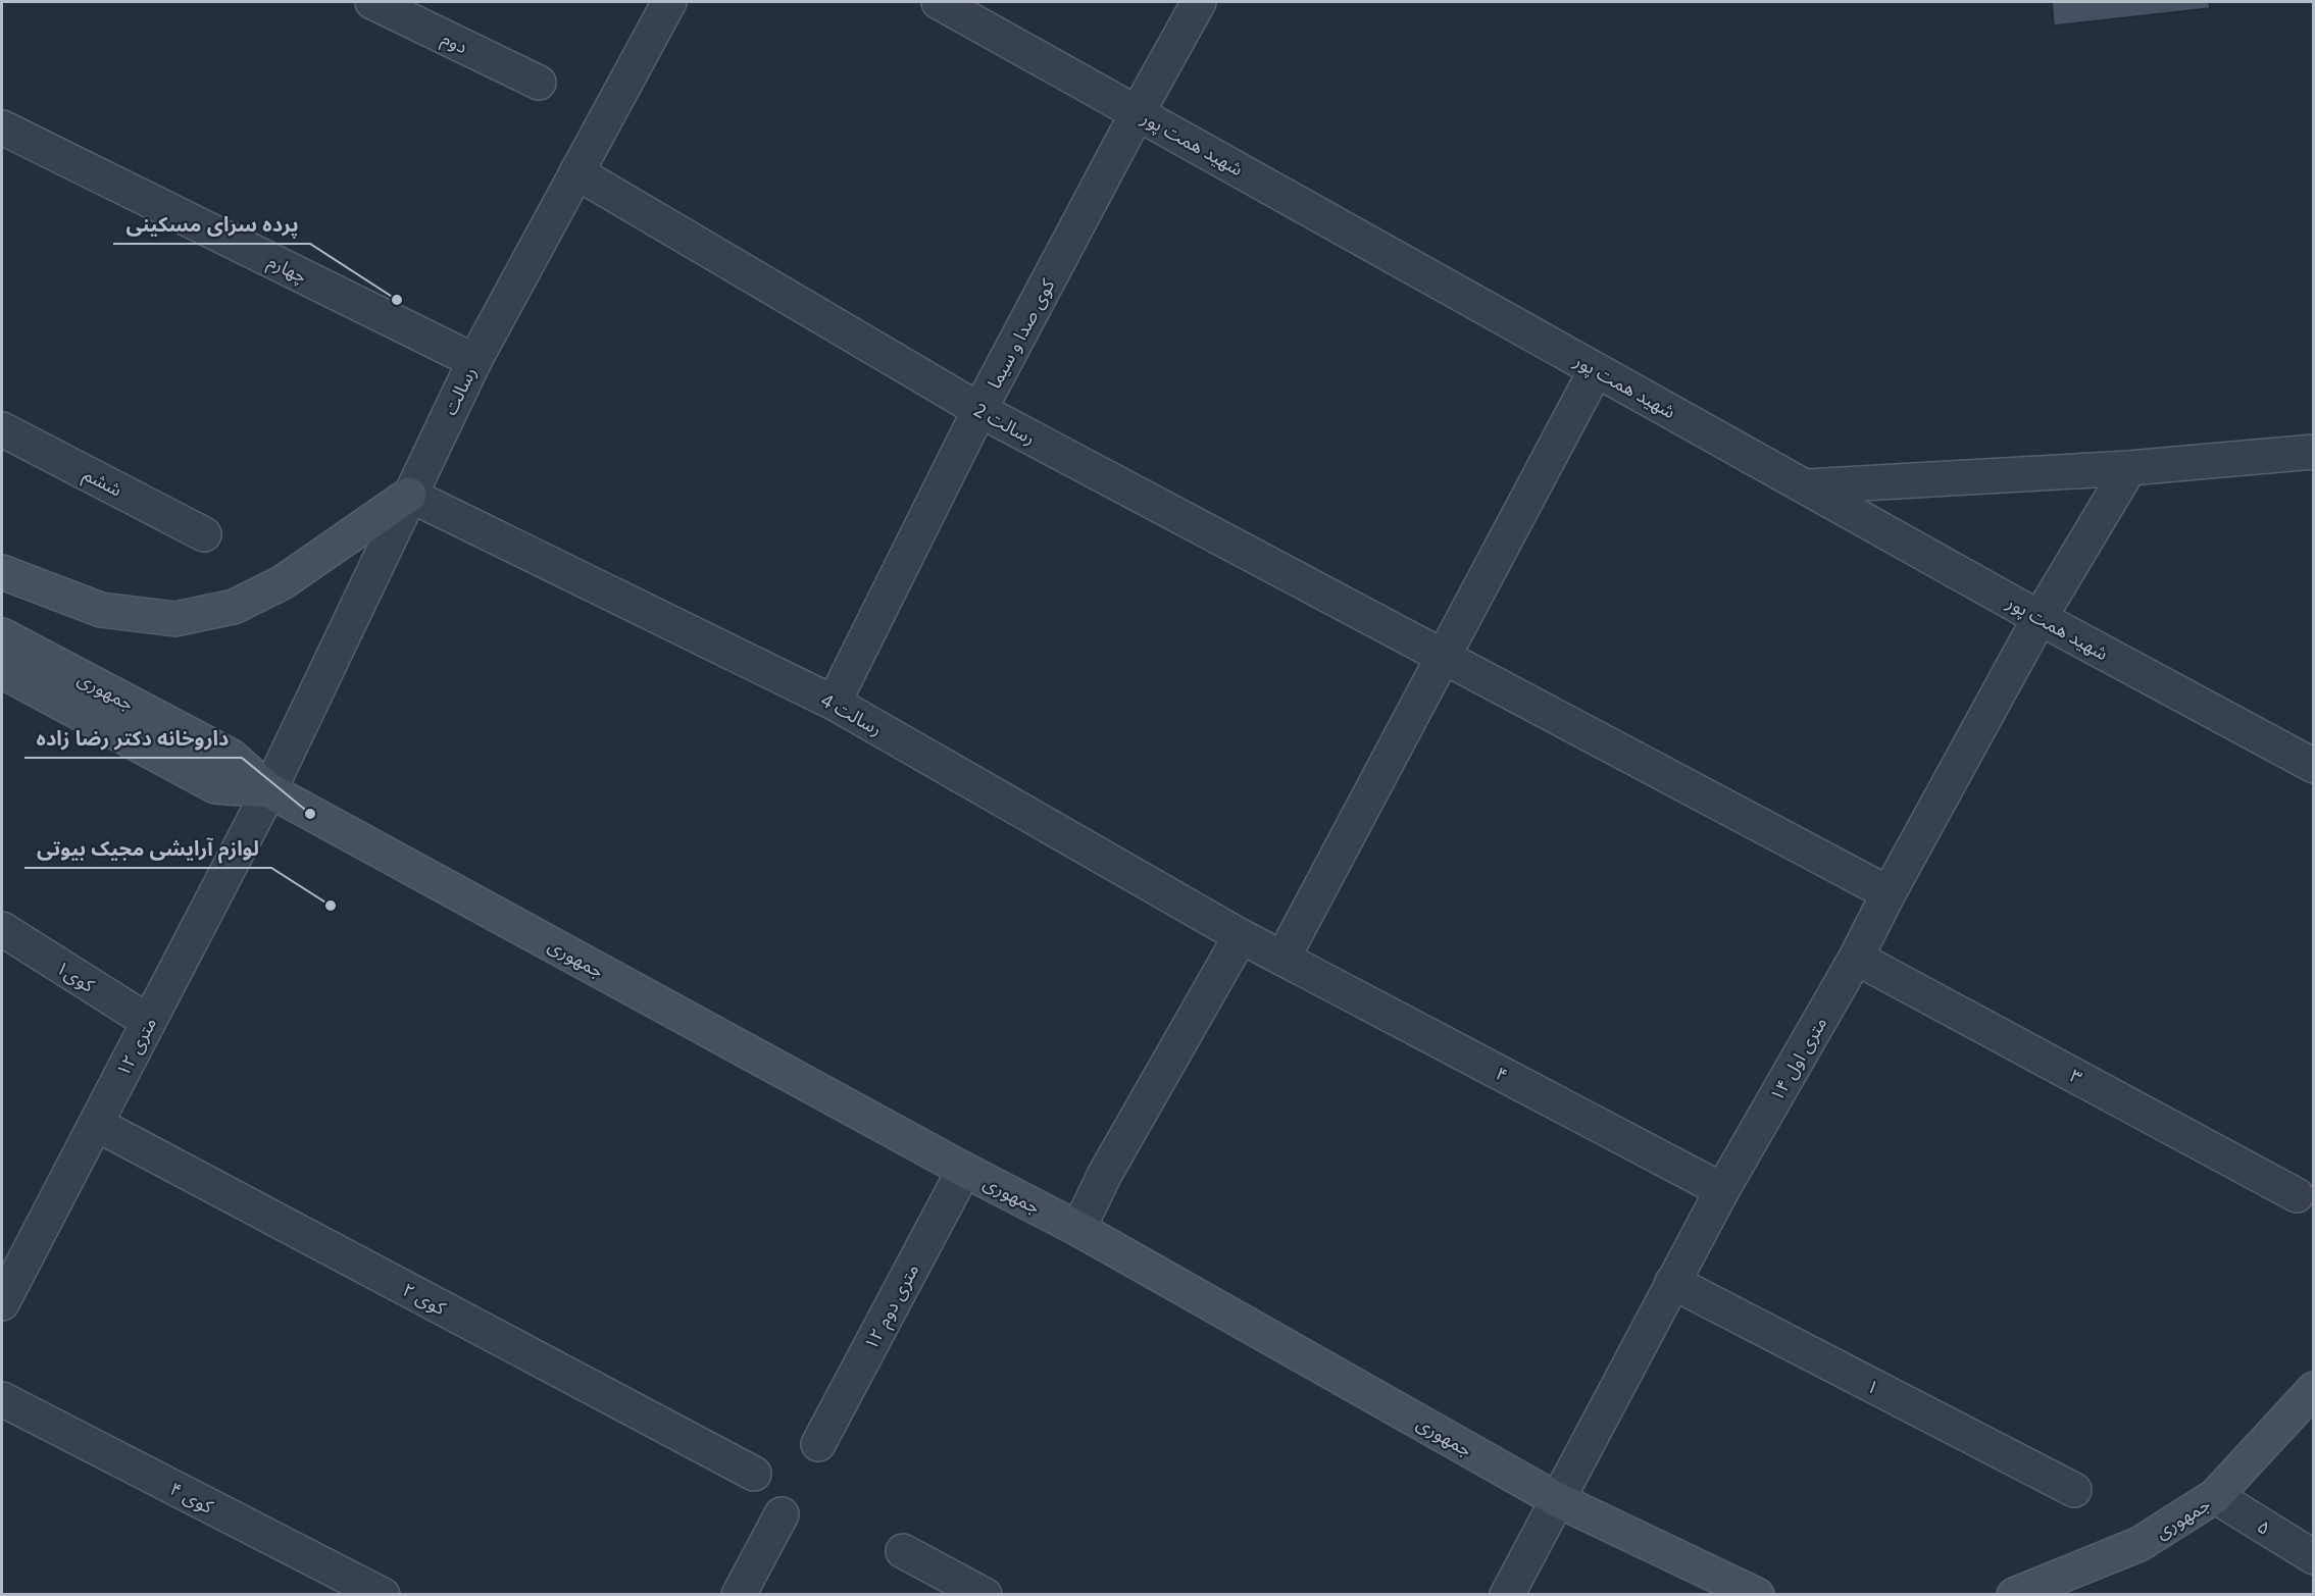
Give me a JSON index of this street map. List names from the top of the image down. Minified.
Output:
{"streets":{"main road":["جمهوری"],"street":["دوم","شهید همت پور","چهارم","کوی صدا و سیما","رسالت","رسالت 2","ششم","رسالت 4","کوی۱","۱۲ متری","۱۴ متری اول","۴","۳","کوی ۲","۱۲ متری دوم","۱","کوی ۴","۵"]},"crossings":[["شهید همت پور","کوی صدا و سیما"],["شهید همت پور","۱۴ متری اول"],["چهارم","رسالت"],["کوی صدا و سیما","رسالت 2"],["کوی صدا و سیما","رسالت 4"],["رسالت","رسالت 2"],["رسالت","جمهوری"],["رسالت","رسالت 4"],["رسالت","۱۲ متری"],["رسالت 2","۱۴ متری اول"],["جمهوری","۱۲ متری"],["جمهوری","۱۴ متری اول"],["جمهوری","۱۲ متری دوم"],["جمهوری","۵"],["رسالت 4","۴"],["کوی۱","۱۲ متری"],["۱۲ متری","کوی ۲"],["۱۴ متری اول","۴"],["۱۴ متری اول","۳"],["۱۴ متری اول","۱"]],"places":["پرده سرای مسکینی","داروخانه دکتر رضا زاده","لوازم آرایشی مجیک بیوتی"]}
